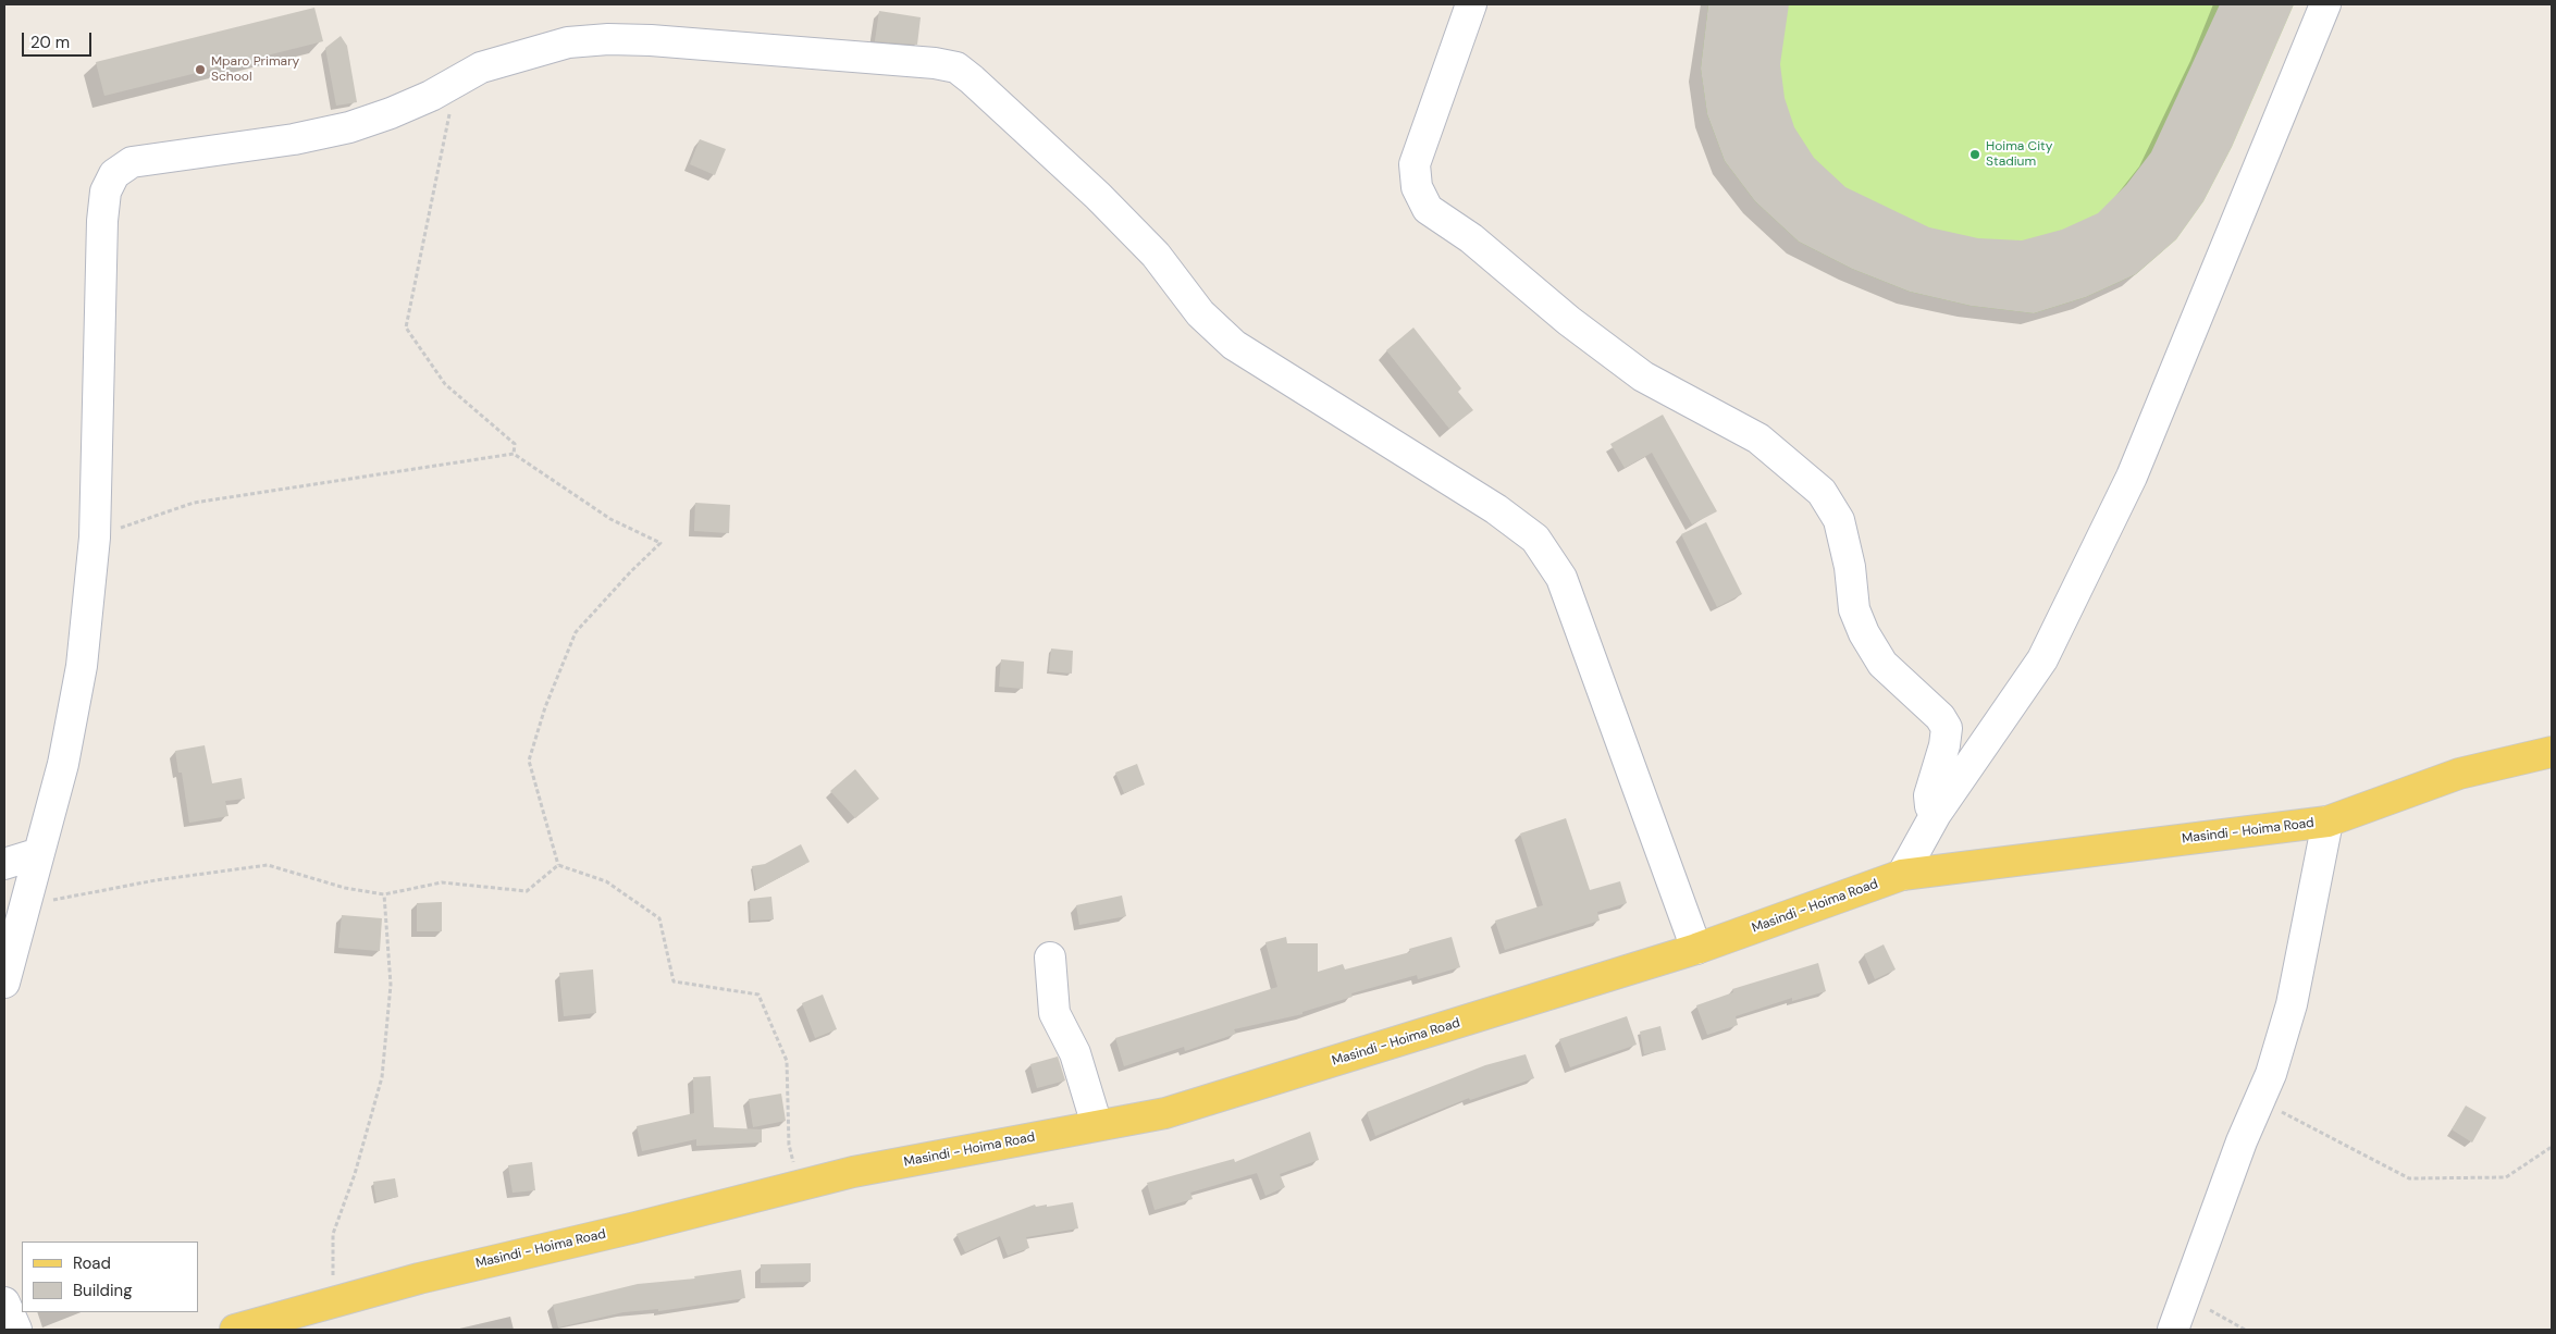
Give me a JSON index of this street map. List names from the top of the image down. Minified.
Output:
{"streets":{"main road":["Masindi - Hoima Road"]},"places":["Mparo Primary School","Hoima City Stadium"],"legend":["Road","Building"],"scale_bar":"20 m"}
